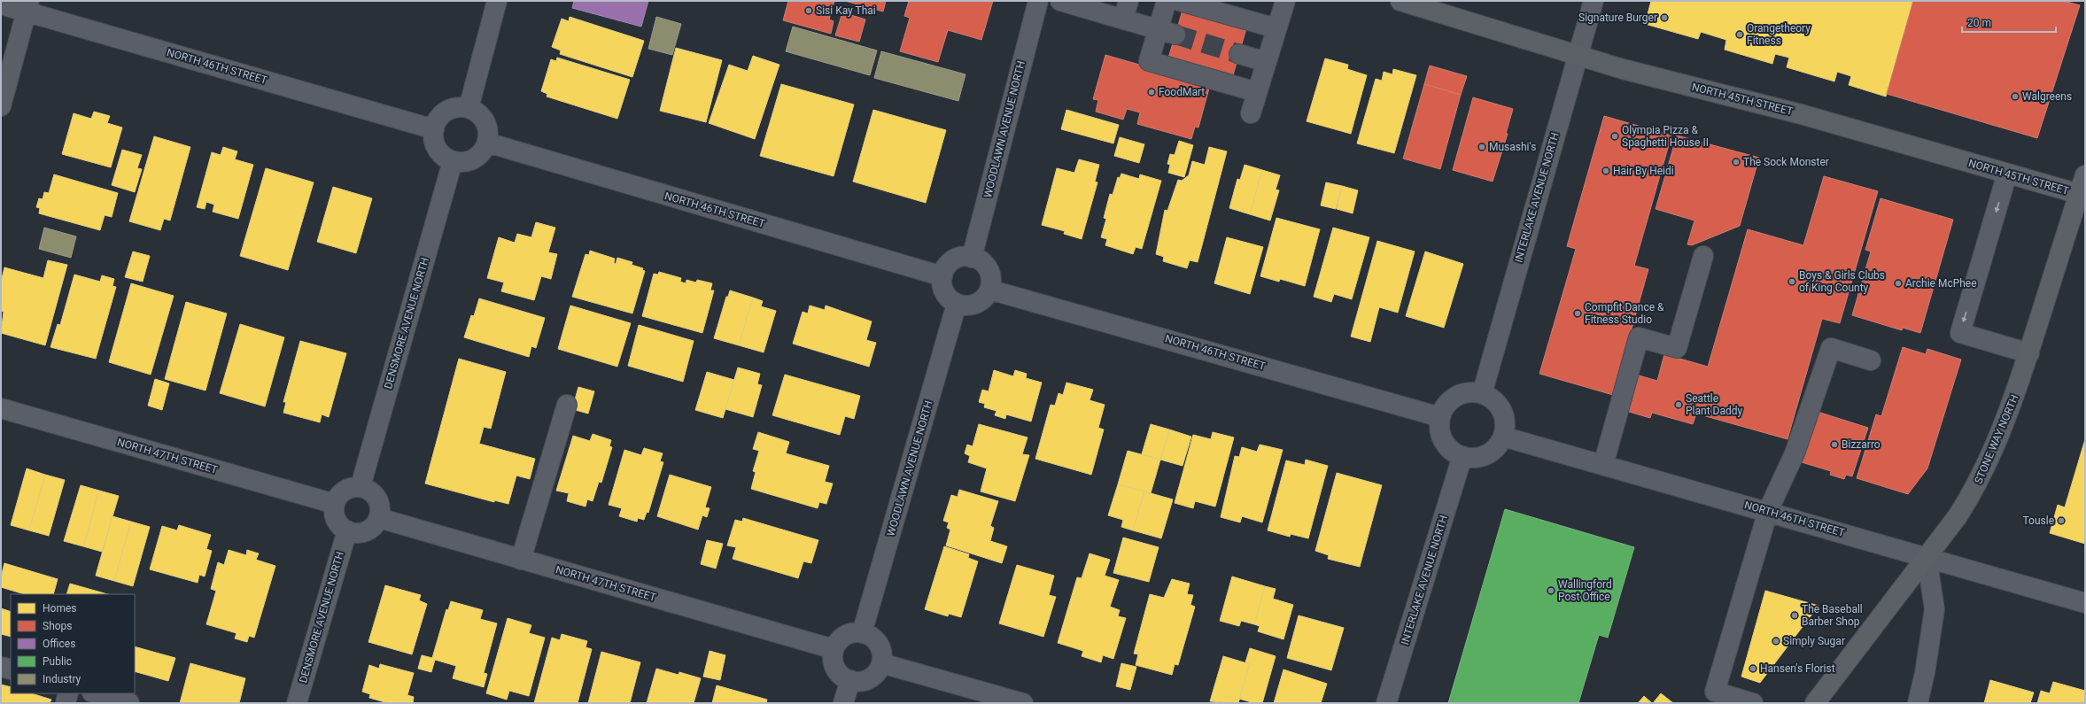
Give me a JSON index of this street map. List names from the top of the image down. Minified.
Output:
{"streets":{"main road":["NORTH 45TH STREET","STONE WAY NORTH"],"street":["NORTH 46TH STREET","WOODLAWN AVENUE NORTH","INTERLAKE AVENUE NORTH","DENSMORE AVENUE NORTH","NORTH 47TH STREET"]},"crossings":[["NORTH 46TH STREET","WOODLAWN AVENUE NORTH"],["NORTH 46TH STREET","INTERLAKE AVENUE NORTH"],["NORTH 46TH STREET","DENSMORE AVENUE NORTH"],["NORTH 46TH STREET","STONE WAY NORTH"],["NORTH 45TH STREET","INTERLAKE AVENUE NORTH"],["NORTH 45TH STREET","STONE WAY NORTH"],["WOODLAWN AVENUE NORTH","NORTH 47TH STREET"],["DENSMORE AVENUE NORTH","NORTH 47TH STREET"]],"places":["Sisi Kay Thai","Signature Burger","Orangetheory Fitness","FoodMart","Walgreens","Olympia Pizza & Spaghetti House II","Musashi's","The Sock Monster","Hair By Heidi","Boys & Girls Clubs of King County","Archie McPhee","Compfit Dance & Fitness Studio","Seattle Plant Daddy","Bizzarro","Tousle","Wallingford Post Office","The Baseball Barber Shop","Simply Sugar","Hansen's Florist"],"legend":["Homes","Shops","Offices","Public","Industry"],"scale_bar":"20 m"}
